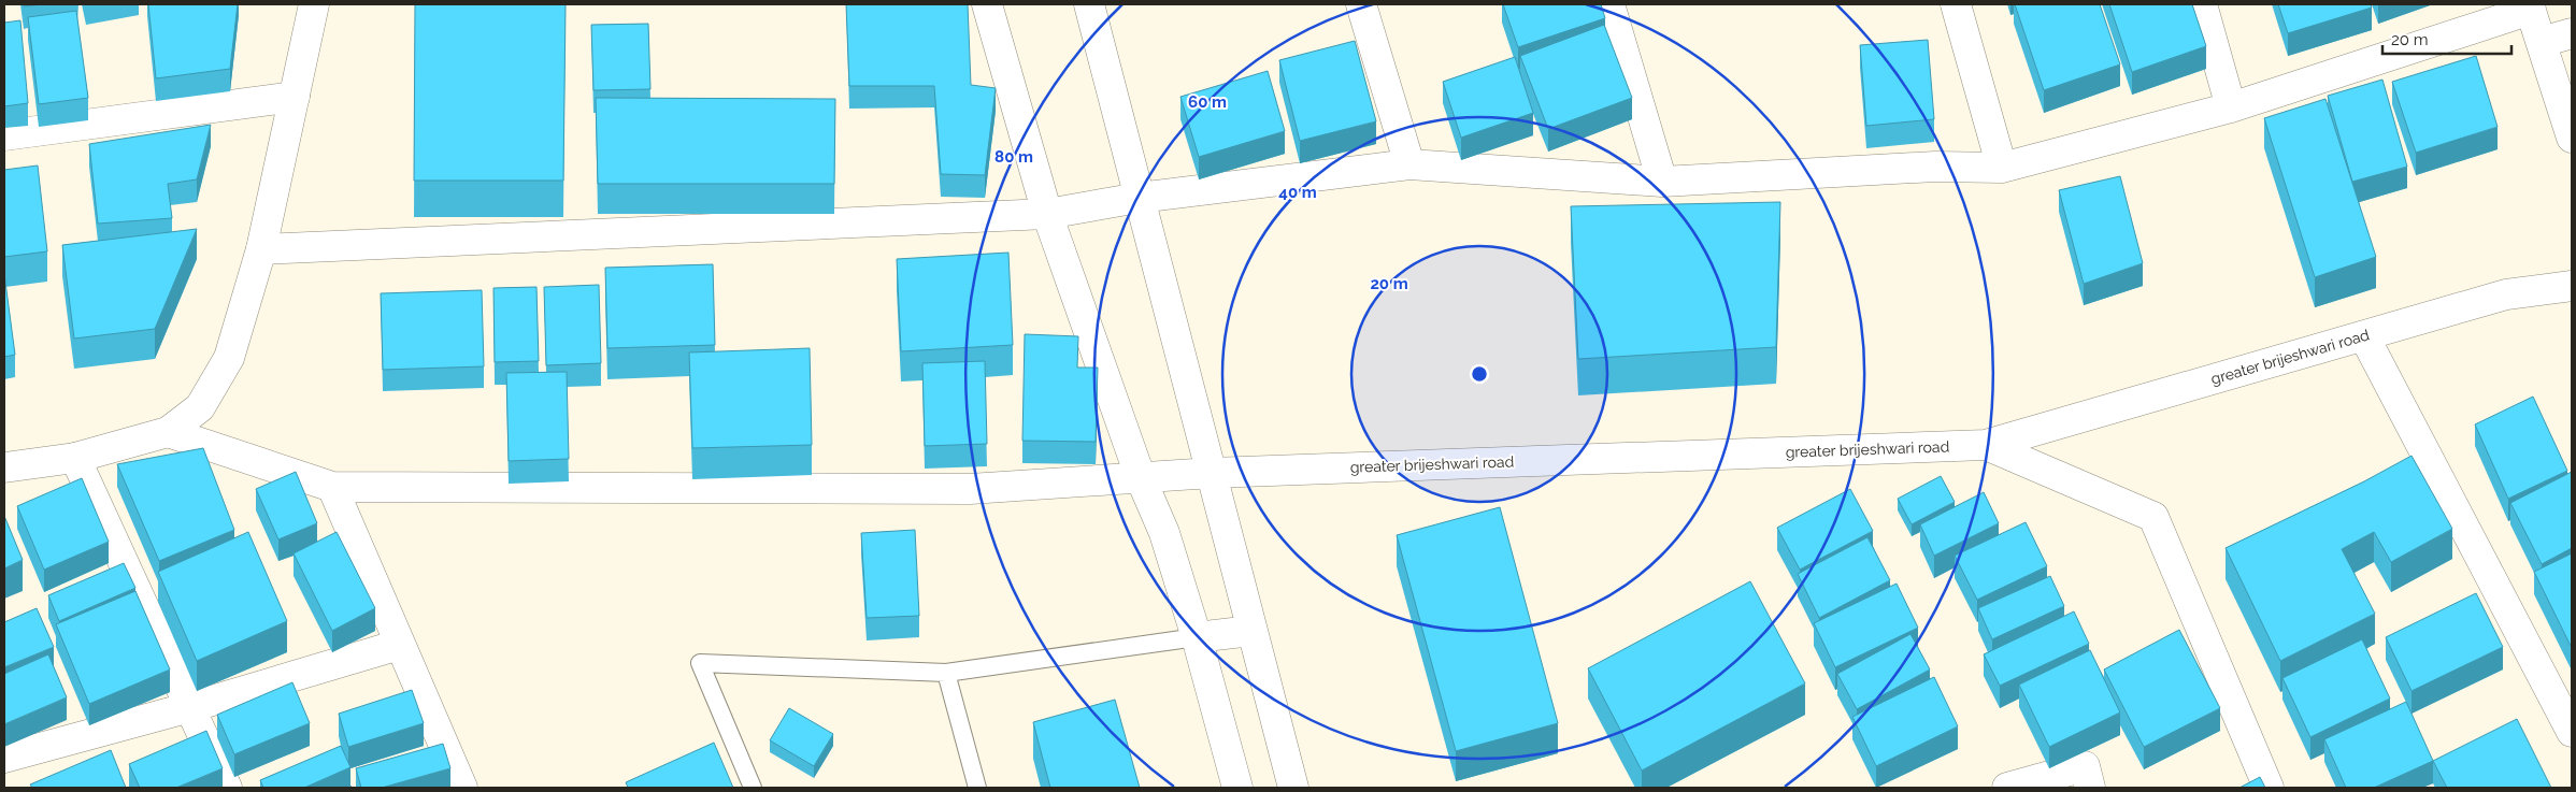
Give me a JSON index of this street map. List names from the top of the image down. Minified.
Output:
{"streets":{"street":["greater brijeshwari road"]},"scale_bar":"20 m","rings":["60 m","80 m","40 m","20 m"]}
